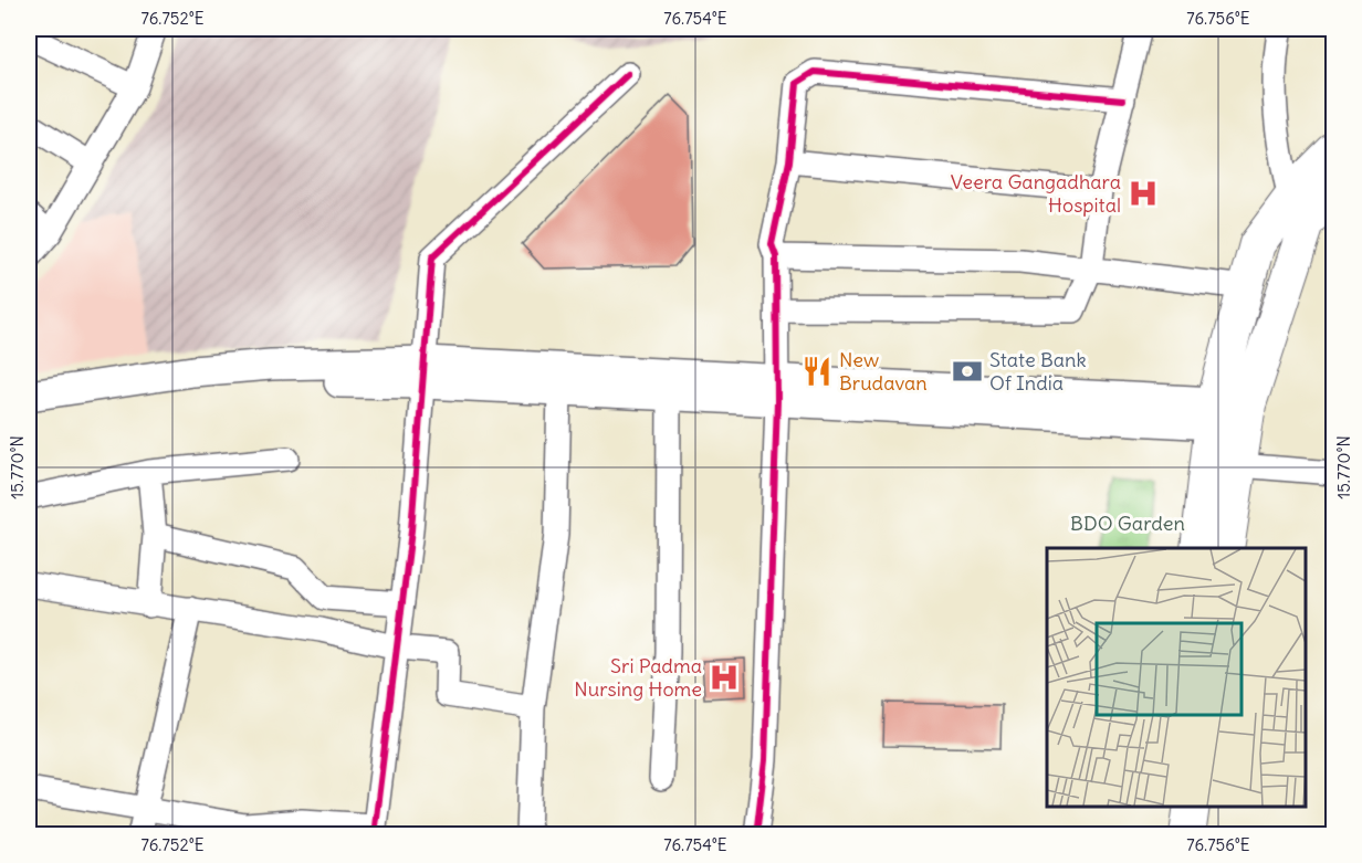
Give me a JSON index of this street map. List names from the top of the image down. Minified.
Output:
{"parks":["BDO Garden"],"places":{"hospital":["Veera Gangadhara Hospital","Sri Padma Nursing Home"],"restaurant":["New Brudavan"],"bank":["State Bank Of India"]},"coordinates":["76.752°E","76.754°E","76.756°E","15.770°N"]}
